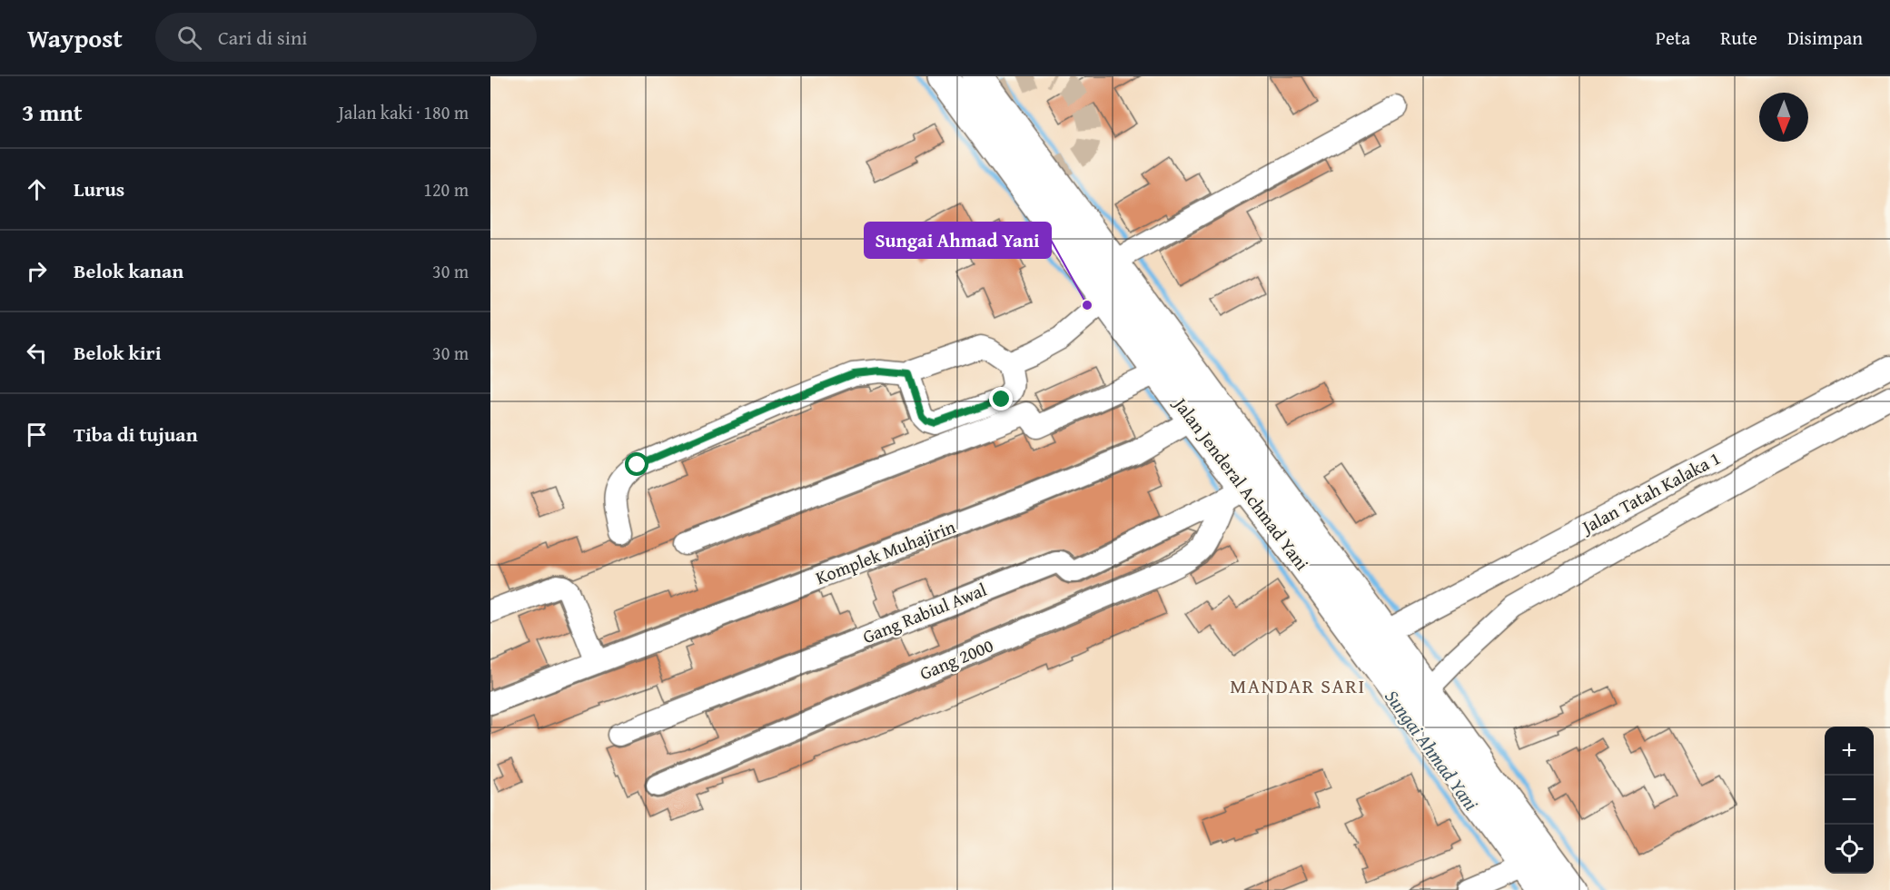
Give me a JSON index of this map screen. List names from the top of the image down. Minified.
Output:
{"streets":{"highway":["Jalan Jenderal Achmad Yani"],"street":["Jalan Tatah Kalaka 1","Komplek Muhajirin","Gang Rabiul Awal","Gang 2000"]},"crossings":[["Jalan Jenderal Achmad Yani","Jalan Tatah Kalaka 1"],["Jalan Jenderal Achmad Yani","Komplek Muhajirin"],["Jalan Jenderal Achmad Yani","Gang Rabiul Awal"],["Jalan Jenderal Achmad Yani","Gang 2000"],["Gang Rabiul Awal","Gang 2000"]],"districts":["MANDAR SARI"],"water":["Sungai Ahmad Yani"],"places":["Sungai Ahmad Yani"],"north":"bottom","page":{"header":"Waypost","search":"Cari di sini","nav":["Peta","Rute","Disimpan"],"heading":["3 mnt","Jalan kaki · 180 m"],"list":[["Lurus","120 m"],["Belok kanan","30 m"],["Belok kiri","30 m"],"Tiba di tujuan"],"map_buttons":["+","−"]}}
